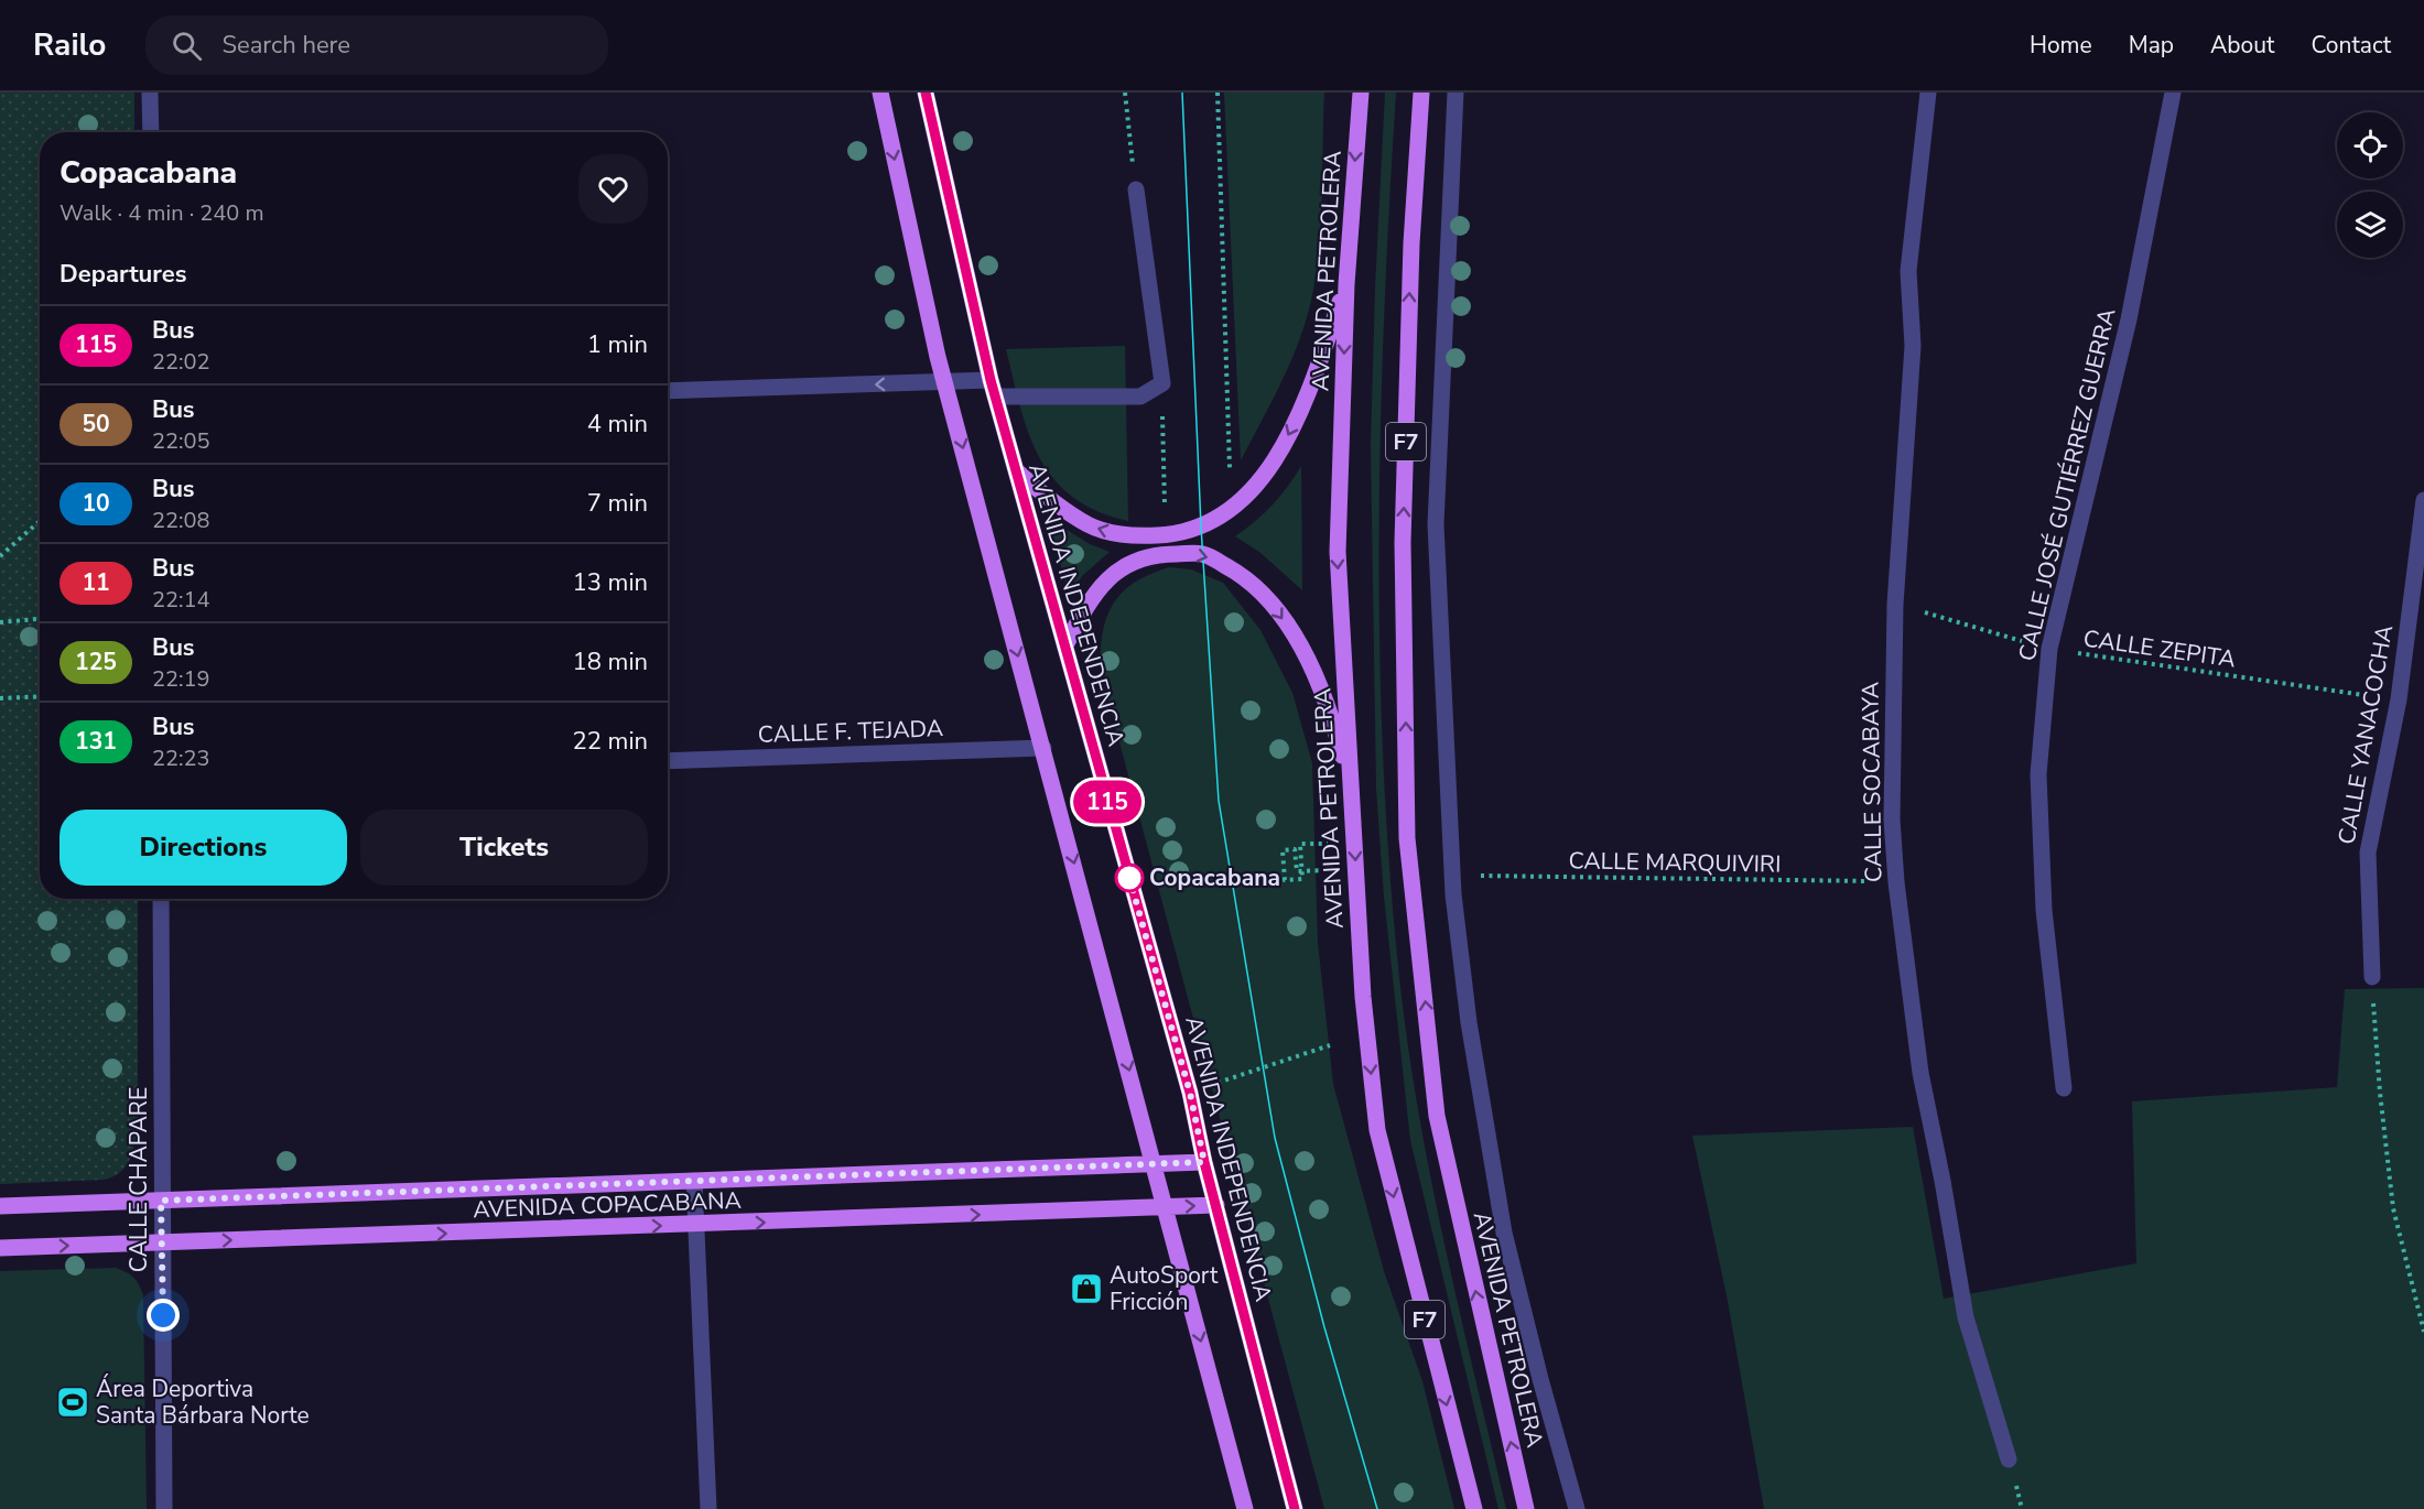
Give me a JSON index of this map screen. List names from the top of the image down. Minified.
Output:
{"streets":{"main road":["AVENIDA PETROLERA","F7","AVENIDA INDEPENDENCIA","AVENIDA COPACABANA"],"street":["CALLE JOSÉ GUTIÉRREZ GUERRA","CALLE F. TEJADA","CALLE YANACOCHA","CALLE SOCABAYA","CALLE CHAPARE"],"path":["CALLE ZEPITA","CALLE MARQUIVIRI"]},"crossings":[["CALLE JOSÉ GUTIÉRREZ GUERRA","CALLE ZEPITA"],["AVENIDA INDEPENDENCIA","AVENIDA COPACABANA"],["CALLE ZEPITA","CALLE YANACOCHA"],["CALLE ZEPITA","CALLE SOCABAYA"],["CALLE SOCABAYA","CALLE MARQUIVIRI"],["CALLE CHAPARE","AVENIDA COPACABANA"]],"places":{"other":["Copacabana"],"shop":["AutoSport Fricción"],"sports":["Área Deportiva Santa Bárbara Norte"]},"lines":["bus line 115"],"page":{"header":"Railo","search":"Search here","nav":["Home","Map","About","Contact"],"on_map":"115","heading":[["Copacabana","Walk · 4 min · 240 m"],"Departures"],"list":[{"mark":"115","name":"Bus","note":"22:02","value":"1 min"},{"mark":"50","name":"Bus","note":"22:05","value":"4 min"},{"mark":"10","name":"Bus","note":"22:08","value":"7 min"},{"mark":"11","name":"Bus","note":"22:14","value":"13 min"},{"mark":"125","name":"Bus","note":"22:19","value":"18 min"},{"mark":"131","name":"Bus","note":"22:23","value":"22 min"}],"buttons":["Directions","Tickets"]}}
